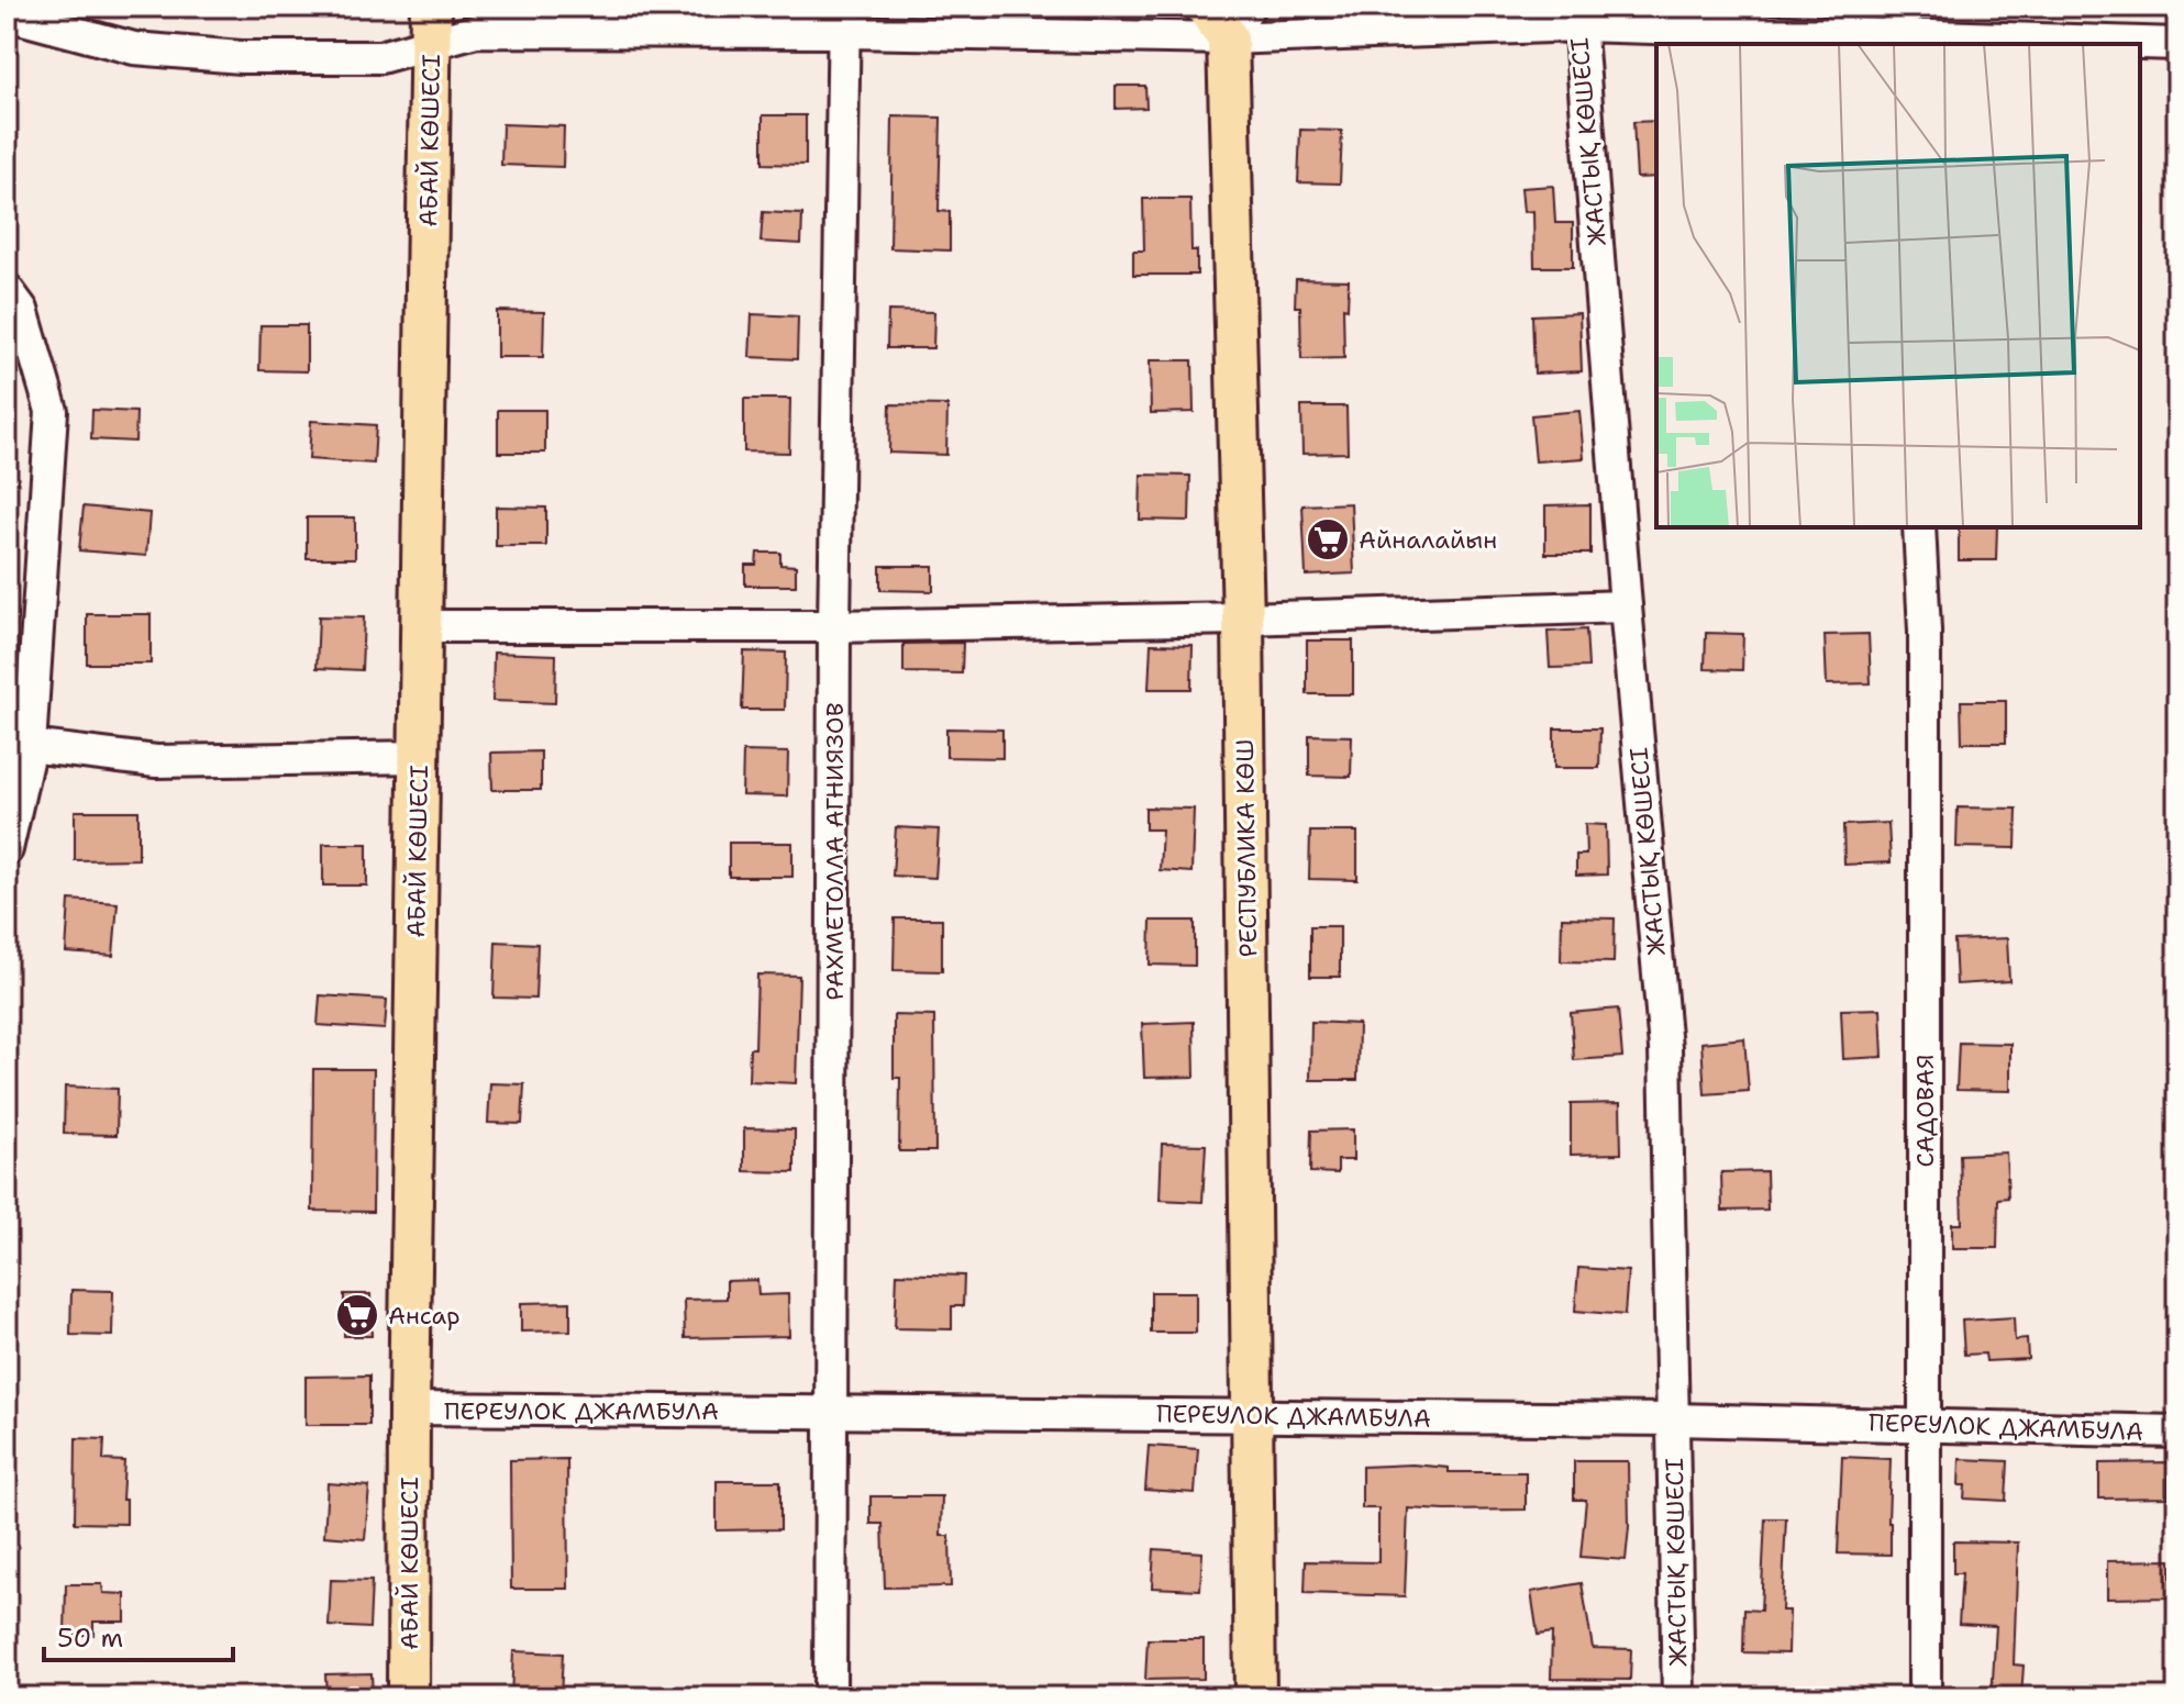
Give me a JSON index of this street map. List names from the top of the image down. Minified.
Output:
{"streets":{"main road":["АБАЙ КӨШЕСІ","РЕСПУБЛИКА КӨШ"],"street":["ЖАСТЫҚ КӨШЕСІ","РАХМЕТОЛЛА АГНИЯЗОВ","САДОВАЯ","ПЕРЕУЛОК ДЖАМБУЛА"]},"crossings":[["АБАЙ КӨШЕСІ","ПЕРЕУЛОК ДЖАМБУЛА"],["ЖАСТЫҚ КӨШЕСІ","ПЕРЕУЛОК ДЖАМБУЛА"],["РЕСПУБЛИКА КӨШ","ПЕРЕУЛОК ДЖАМБУЛА"],["РАХМЕТОЛЛА АГНИЯЗОВ","ПЕРЕУЛОК ДЖАМБУЛА"],["САДОВАЯ","ПЕРЕУЛОК ДЖАМБУЛА"]],"places":{"supermarket":["Айналайын","Ансар"]},"scale_bar":"50 m"}
